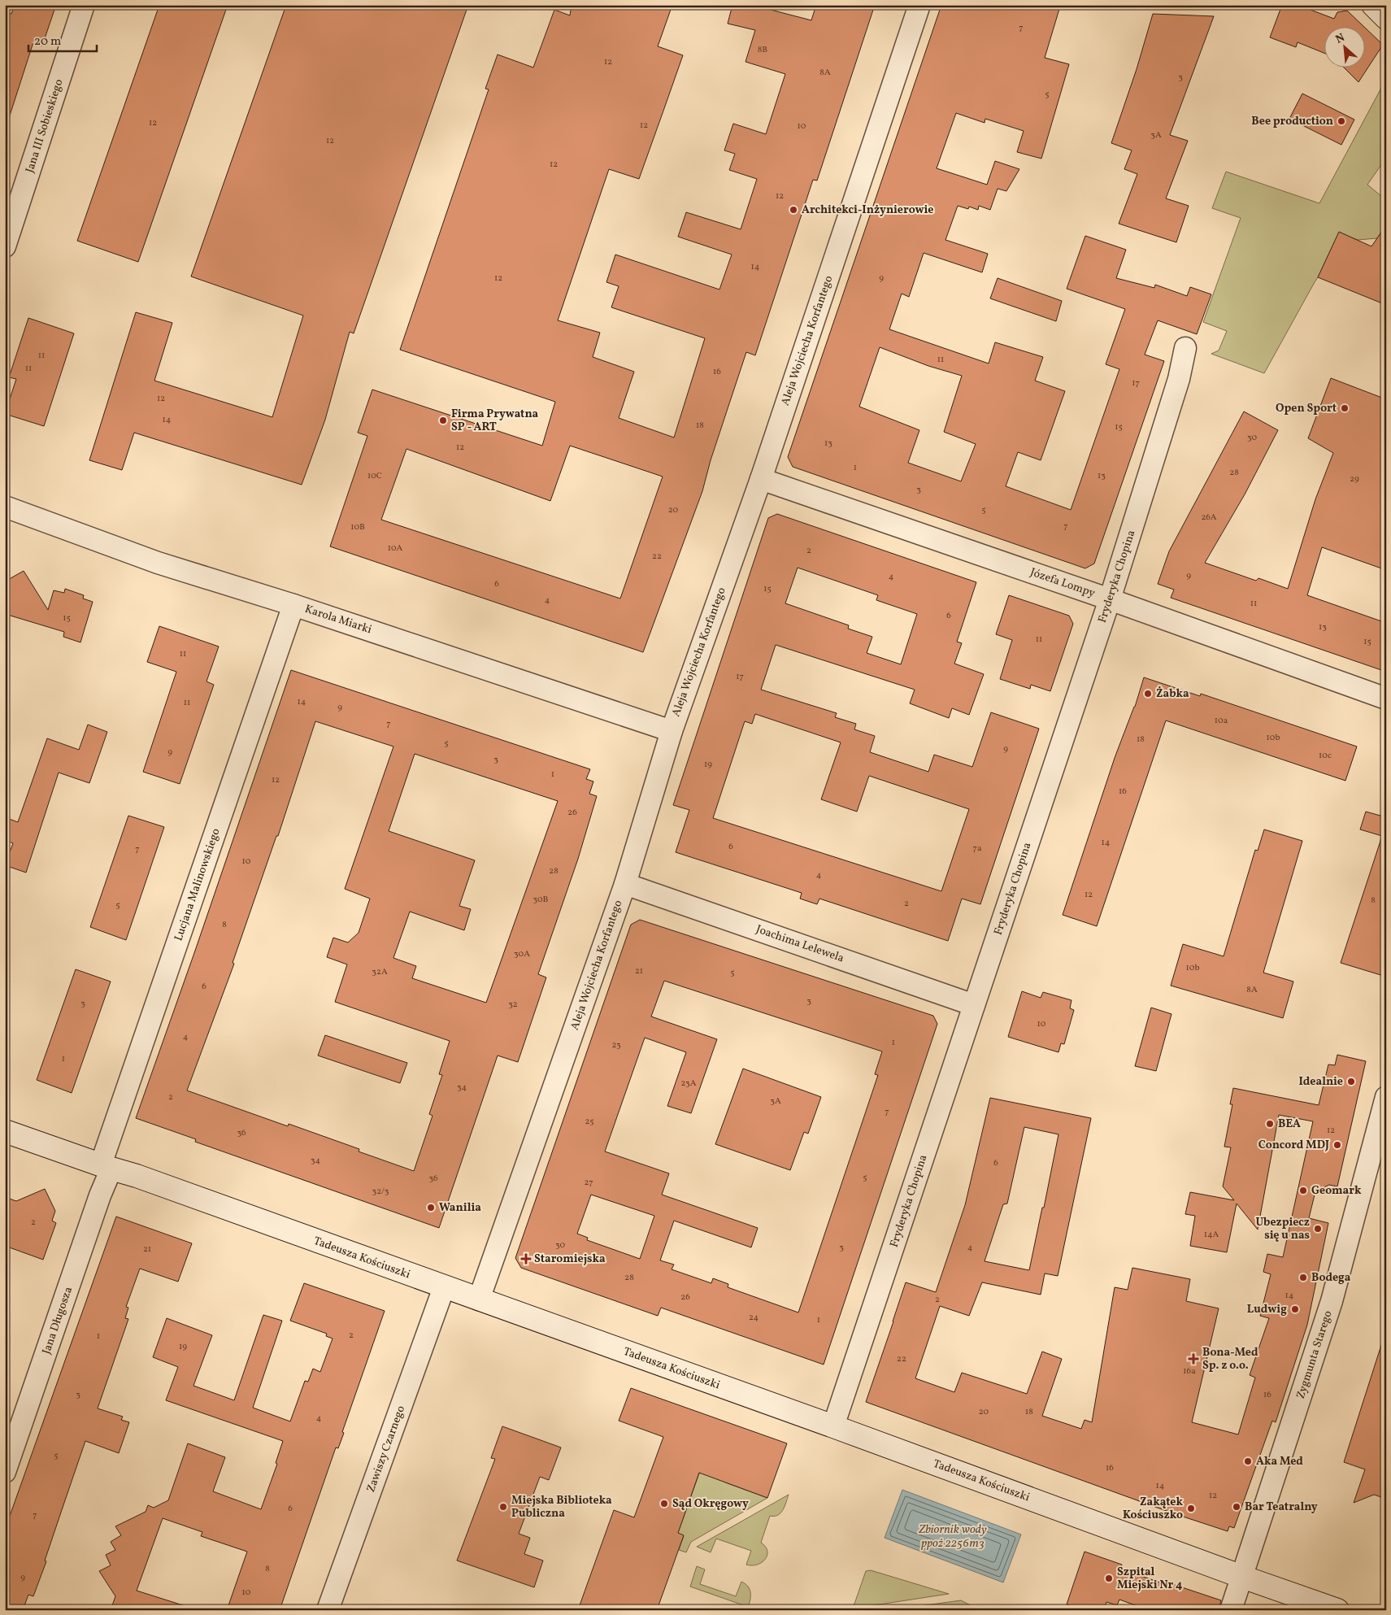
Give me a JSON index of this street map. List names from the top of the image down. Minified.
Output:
{"streets":{"street":["Jana III Sobieskiego","Aleja Wojciecha Korfantego","Fryderyka Chopina","Józefa Lompy","Karola Miarki","Lucjana Malinowskiego","Joachima Lelewela","Tadeusza Kościuszki","Jana Długosza","Zygmunta Starego","Zawiszy Czarnego"]},"crossings":[["Aleja Wojciecha Korfantego","Józefa Lompy"],["Aleja Wojciecha Korfantego","Karola Miarki"],["Aleja Wojciecha Korfantego","Joachima Lelewela"],["Aleja Wojciecha Korfantego","Tadeusza Kościuszki"],["Fryderyka Chopina","Józefa Lompy"],["Fryderyka Chopina","Joachima Lelewela"],["Fryderyka Chopina","Tadeusza Kościuszki"],["Karola Miarki","Lucjana Malinowskiego"],["Lucjana Malinowskiego","Tadeusza Kościuszki"],["Lucjana Malinowskiego","Jana Długosza"],["Tadeusza Kościuszki","Jana Długosza"],["Tadeusza Kościuszki","Zygmunta Starego"],["Tadeusza Kościuszki","Zawiszy Czarnego"]],"water":["Zbiornik wody ppoż 2256m3"],"places":{"other":["Bee production","Architekci-Inżynierowie","Open Sport","Firma Prywatna SP - ART","Żabka","Idealnie","BEA","Concord MDJ","Geomark","Wanilia","Ubezpiecz się u nas","Bodega","Ludwig","Aka Med","Sąd Okręgowy","Miejska Biblioteka Publiczna","Bar Teatralny","Zakątek Kościuszko","Szpital Miejski Nr 4"],"health":["Staromiejska","Bona-Med Sp. z o.o."]},"house_numbers":["7","8B","12","8A","3","5","12","12","10","3A","12","12","12","14","12","9","11","11","11","16","17","12","14","18","15","30","13","12","1","28","10C","13","29","3","20","5","26A","7","10B","10A","2","22","9","4","6","15","4","11","6","15","13","11","15","11","17","14","11","9","10a","7","10b","18","5","9","9","10c","3","19","1","12","16","26","14","6","7a","7","10","28","4","12","30B","8","2","5","8","30A","10b","21","32A","5","6","8A","3","3","32","10","4","1","23","1","23A","34","2","3A","7","25","12","36","34","6","5","36","27","32/3","2","14A","30","3","4","21","28","14","26","2","24","1","2","1","19","22","16a","3","16","20","18","4","5","16","14","12","6","7","8","9","10"],"scale_bar":"20 m","north":"top left"}
